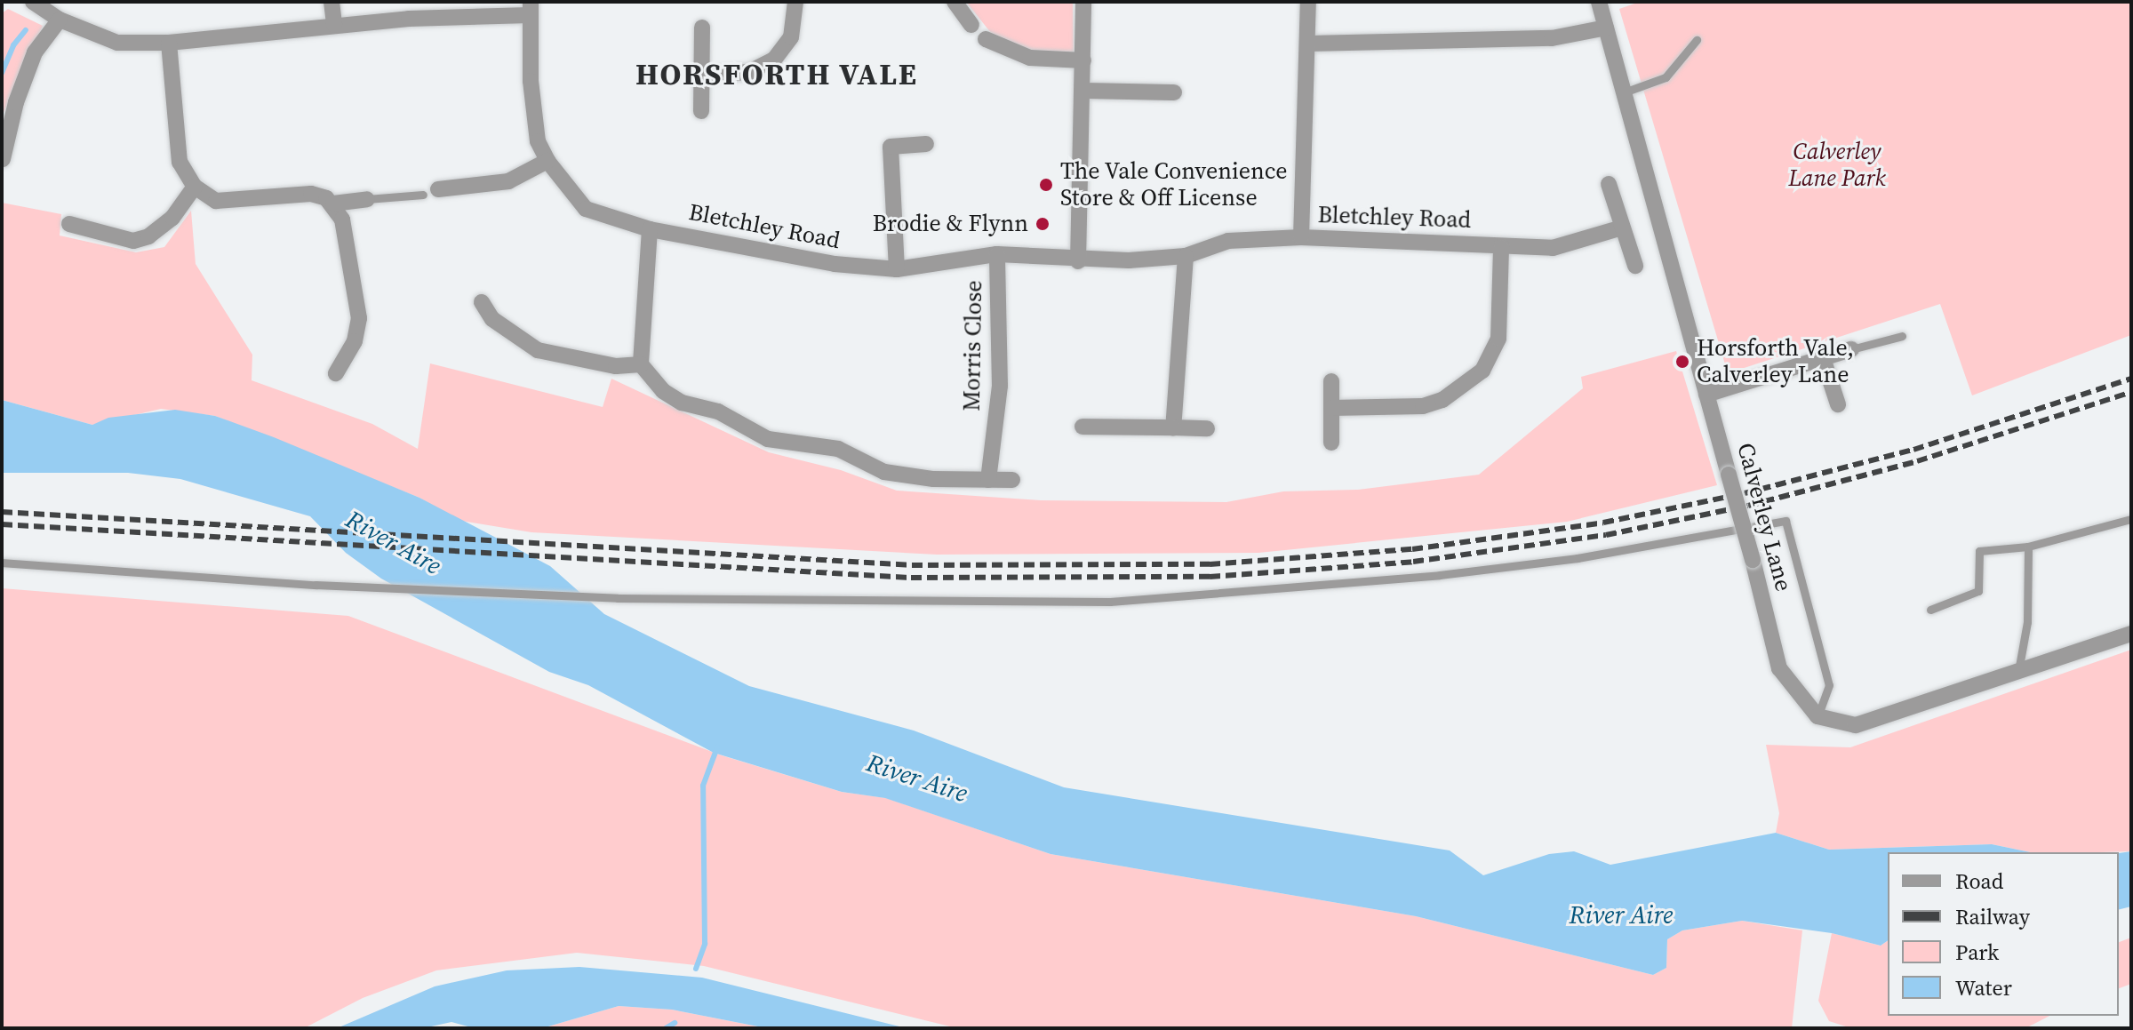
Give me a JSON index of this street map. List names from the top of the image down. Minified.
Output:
{"streets":{"street":["Bletchley Road","Morris Close","Calverley Lane"]},"crossings":[["Bletchley Road","Morris Close"]],"districts":["HORSFORTH VALE"],"water":["River Aire"],"parks":["Calverley Lane Park"],"places":["The Vale Convenience Store & Off License","Brodie & Flynn","Horsforth Vale, Calverley Lane"],"legend":["Road","Railway","Park","Water"]}
